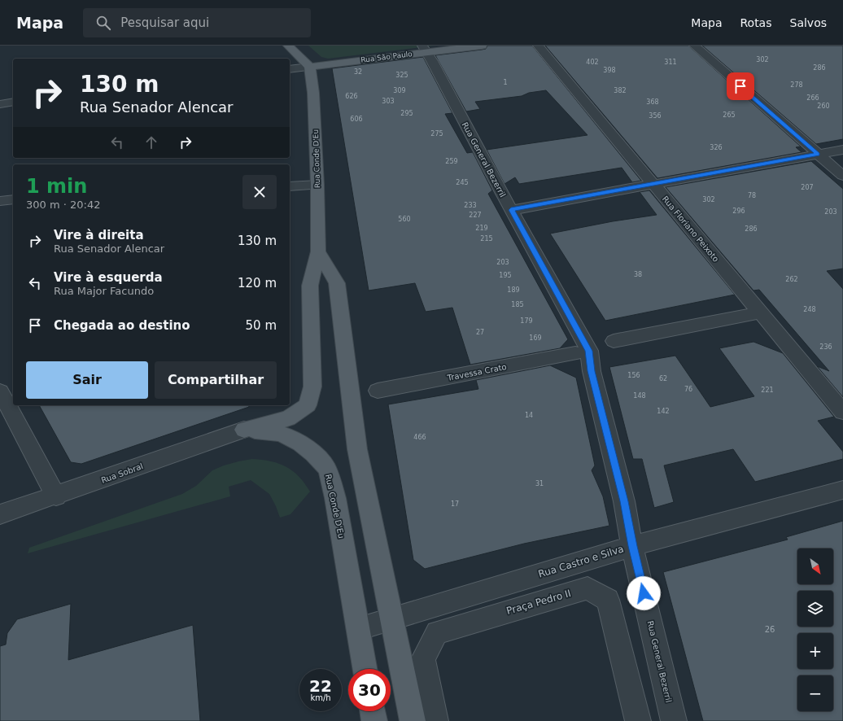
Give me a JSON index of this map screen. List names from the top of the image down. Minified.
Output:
{"streets":{"main road":["Rua São Paulo","Rua Conde D'Eu"],"street":["Rua General Bezerril","Rua Floriano Peixoto","Travessa Crato","Rua Sobral","Rua Castro e Silva","Praça Pedro II"]},"crossings":[["Rua São Paulo","Rua Conde D'Eu"],["Rua São Paulo","Rua General Bezerril"],["Rua Conde D'Eu","Rua Sobral"],["Rua Conde D'Eu","Rua Castro e Silva"],["Rua General Bezerril","Rua Castro e Silva"]],"house_numbers":["302","402","311","286","398","32","325","1","278","309","382","626","266","303","368","260","295","265","356","606","275","326","259","245","207","78","302","233","296","203","227","560","219","286","215","203","38","195","262","189","185","248","179","27","169","236","156","62","76","221","148","142","14","466","31","17","26"],"north":"bottom right","page":{"header":"Mapa","search":"Pesquisar aqui","nav":["Mapa","Rotas","Salvos"],"turn":["130 m","Rua Senador Alencar"],"heading":["1 min","300 m · 20:42"],"list":[{"name":"Vire à direita","note":"Rua Senador Alencar","value":"130 m"},{"name":"Vire à esquerda","note":"Rua Major Facundo","value":"120 m"},{"name":"Chegada ao destino","value":"50 m"}],"buttons":["Sair","Compartilhar"],"map_buttons":["+","−"],"speed":"22 km/h","limit":"30"}}
